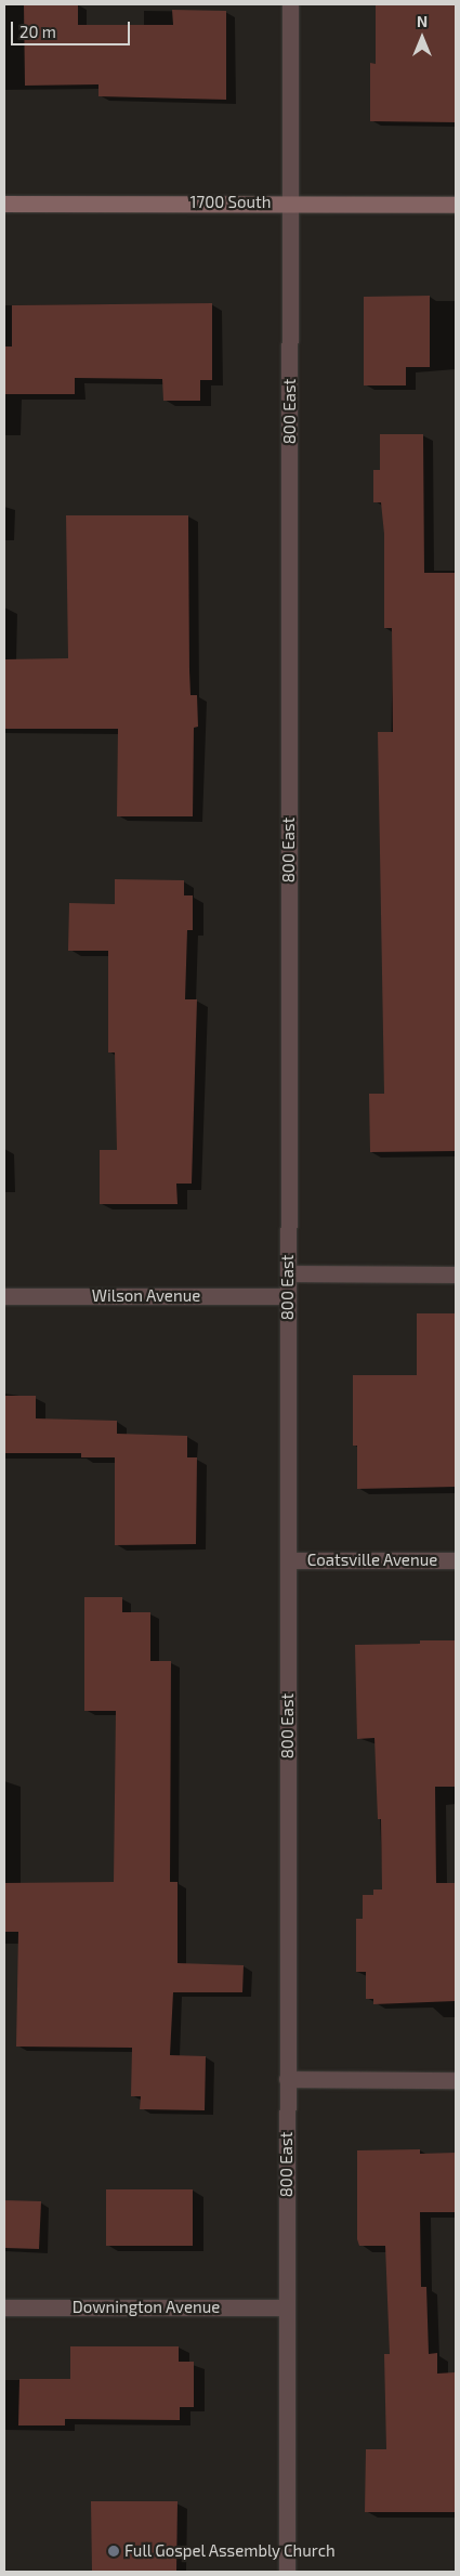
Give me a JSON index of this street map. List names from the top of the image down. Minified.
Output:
{"streets":{"street":["1700 South","800 East","Wilson Avenue","Coatsville Avenue","Downington Avenue"]},"crossings":[["1700 South","800 East"],["800 East","Wilson Avenue"],["800 East","Coatsville Avenue"],["800 East","Downington Avenue"]],"places":["Full Gospel Assembly Church"],"scale_bar":"20 m","north":"top"}
